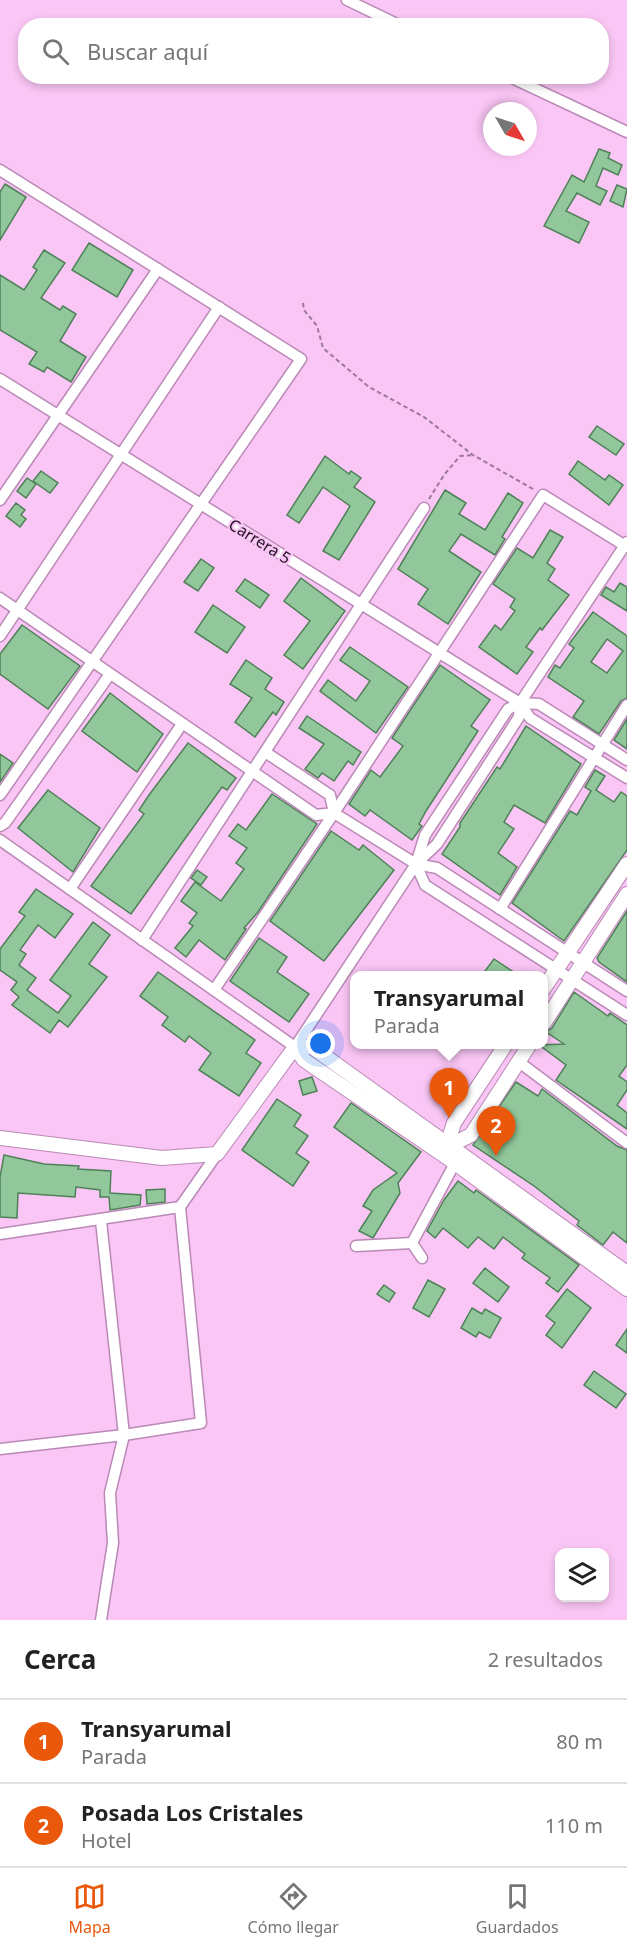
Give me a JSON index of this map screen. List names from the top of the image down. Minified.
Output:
{"streets":{"street":["Carrera 5"]},"north":"bottom right","page":{"search":"Buscar aquí","popup":["Transyarumal","Parada"],"pins":["1","2"],"heading":["Cerca","2 resultados"],"list":[{"mark":"1","name":"Transyarumal","note":"Parada","value":"80 m"},{"mark":"2","name":"Posada Los Cristales","note":"Hotel","value":"110 m"}],"nav":["Mapa","Cómo llegar","Guardados"]}}
